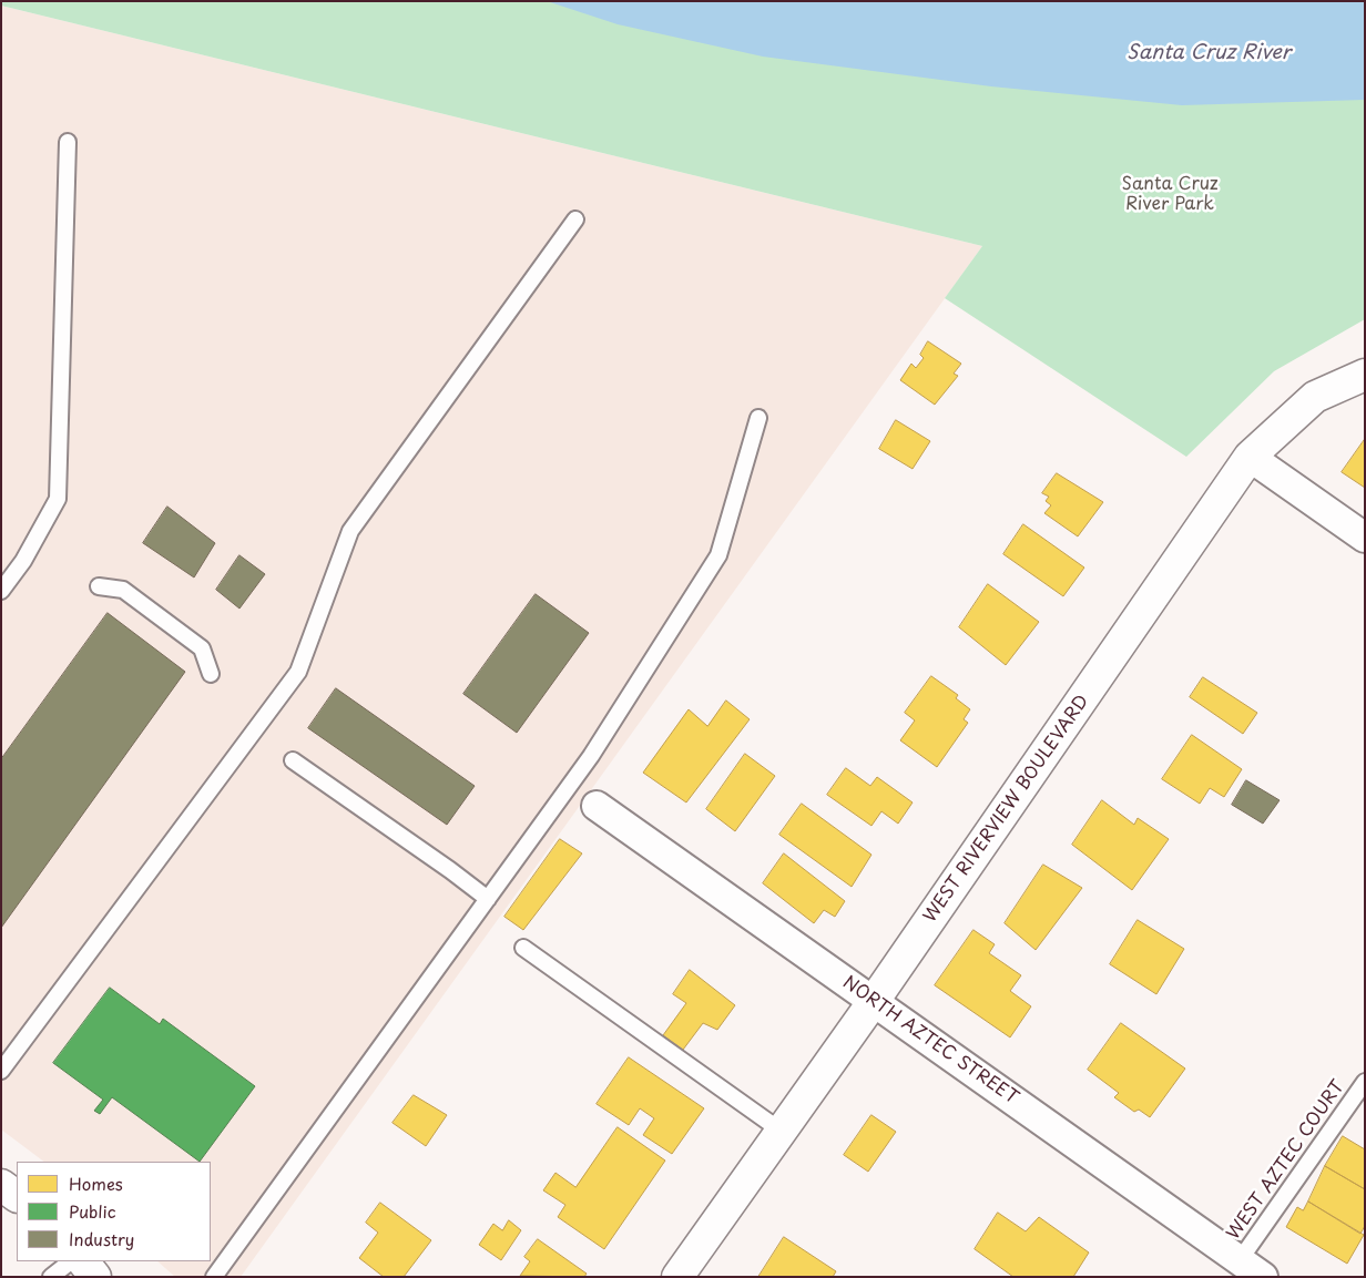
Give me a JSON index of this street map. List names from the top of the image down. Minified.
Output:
{"streets":{"street":["WEST RIVERVIEW BOULEVARD","NORTH AZTEC STREET"],"lane":["WEST AZTEC COURT"]},"crossings":[["WEST RIVERVIEW BOULEVARD","NORTH AZTEC STREET"],["NORTH AZTEC STREET","WEST AZTEC COURT"]],"water":["Santa Cruz River"],"parks":["Santa Cruz River Park"],"legend":["Homes","Public","Industry"]}
